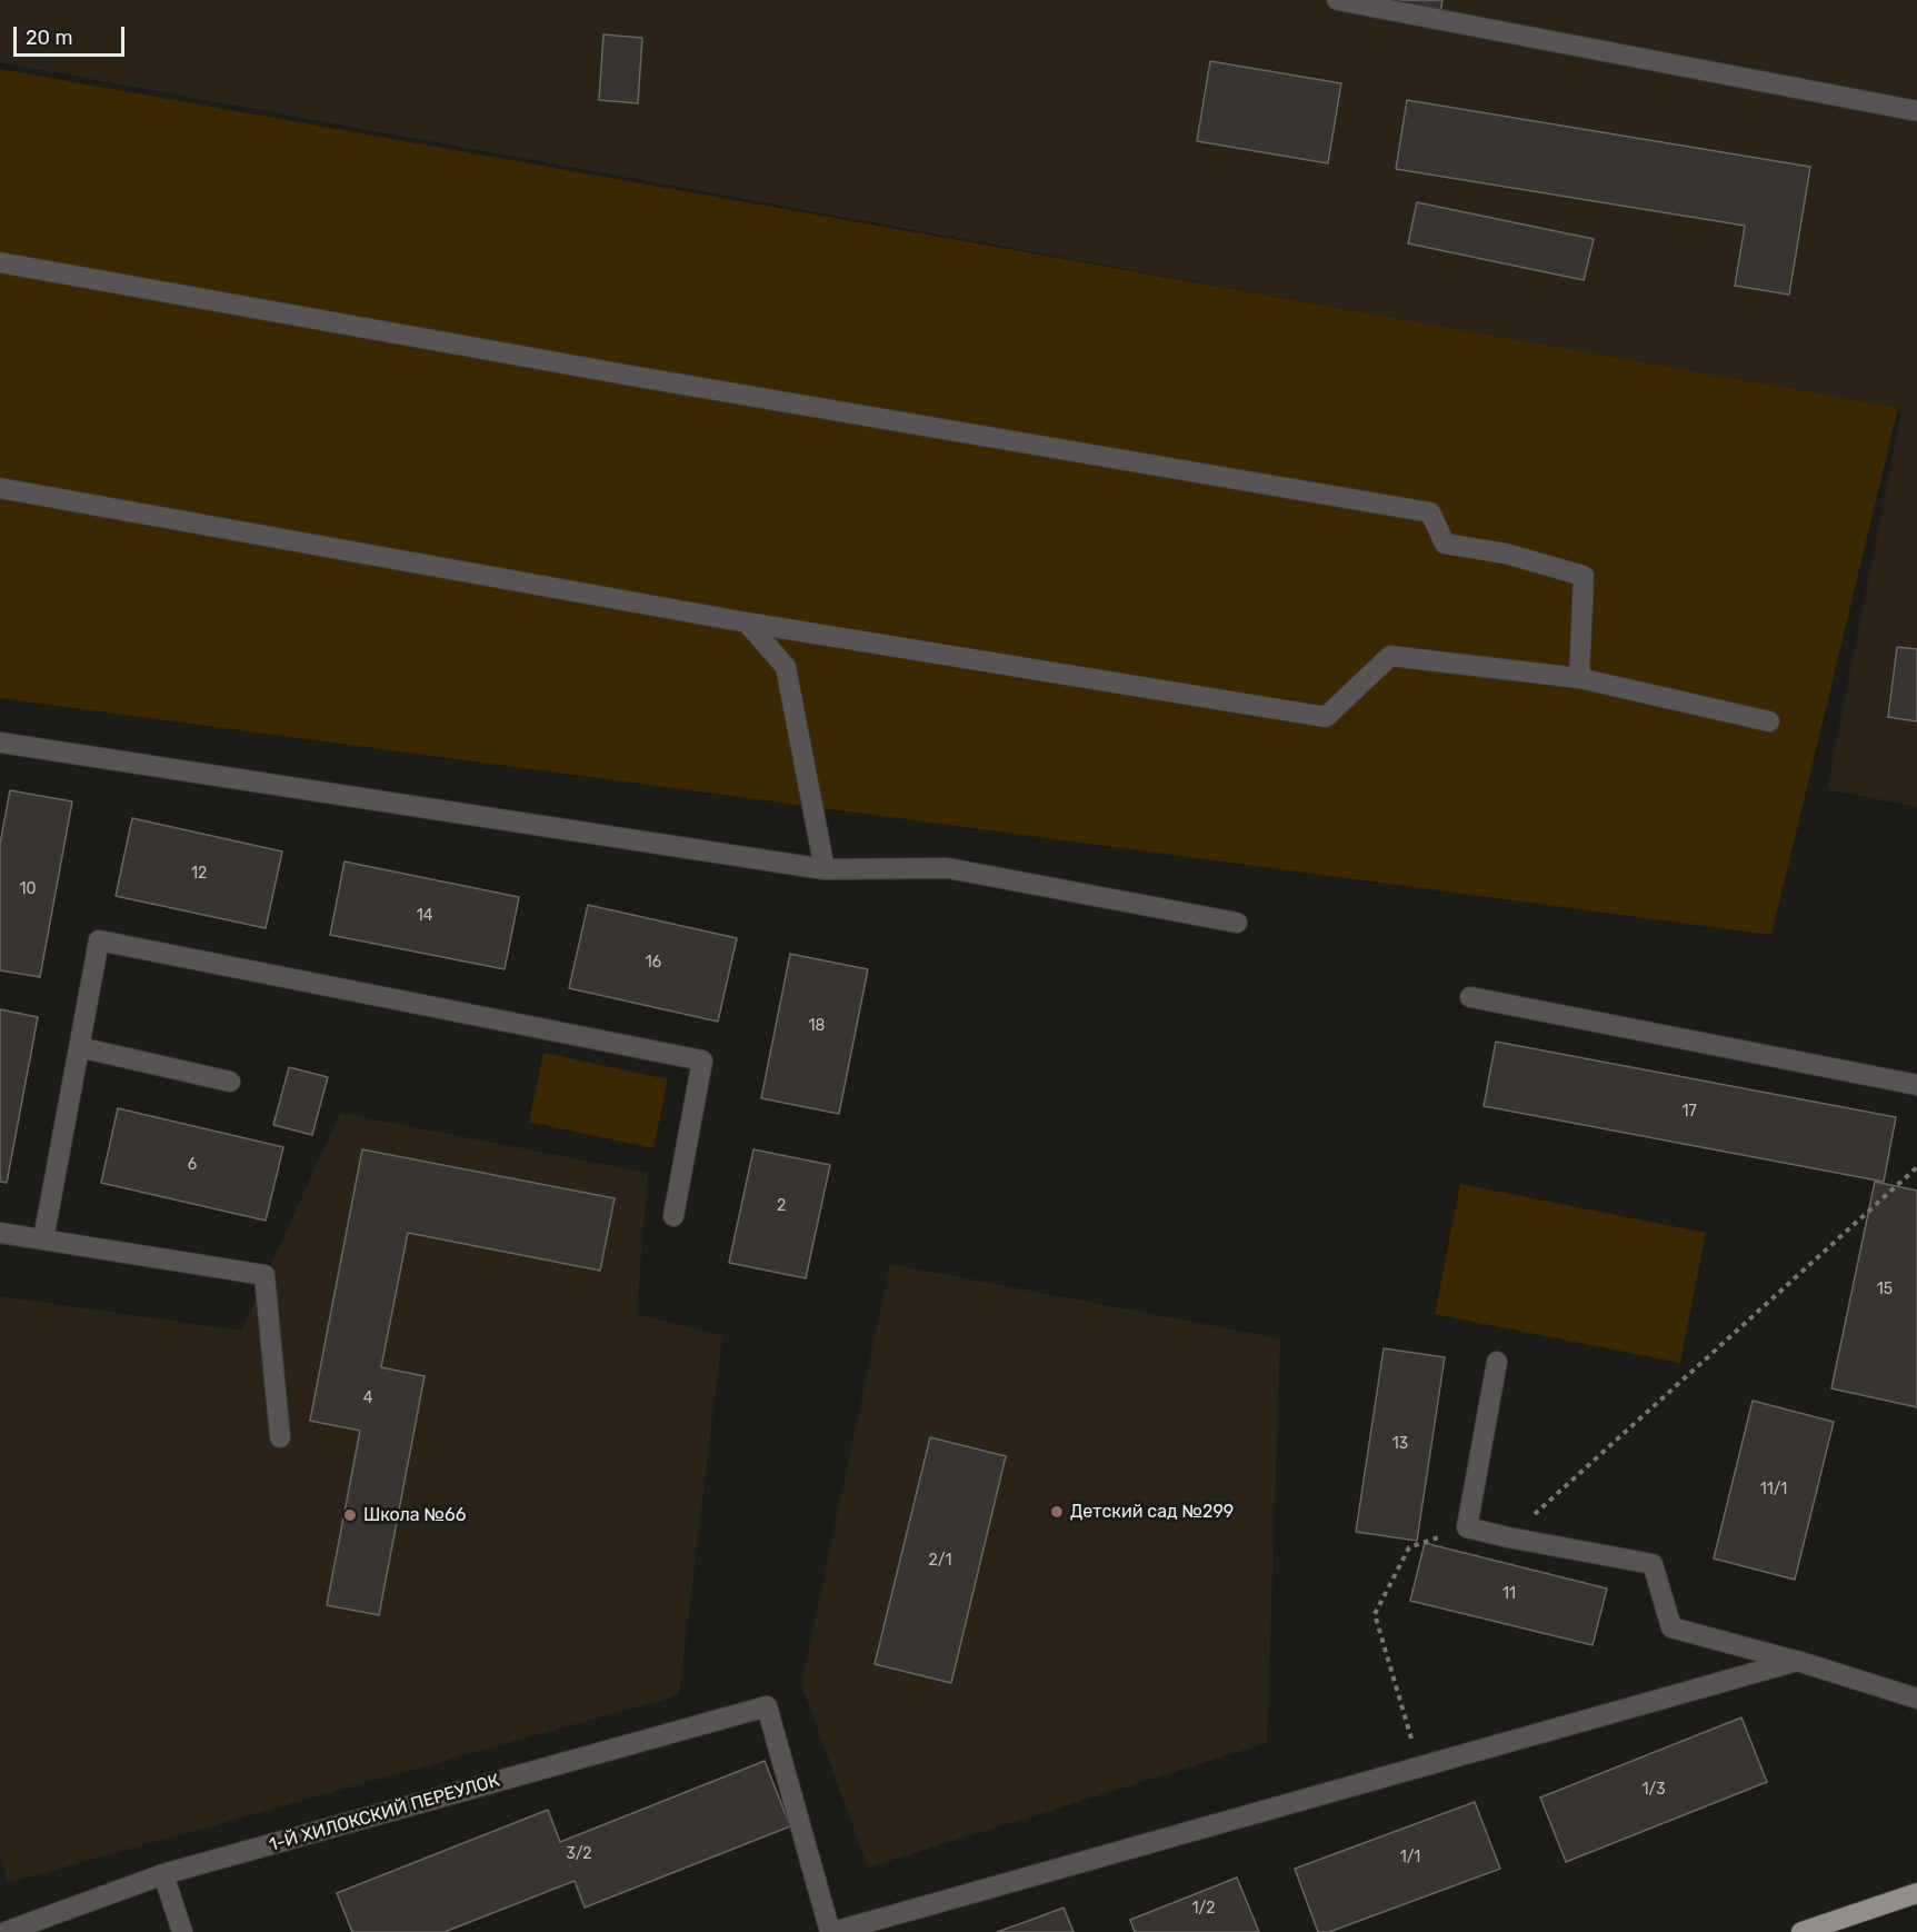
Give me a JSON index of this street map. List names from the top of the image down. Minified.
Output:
{"streets":{"street":["1-Й ХИЛОКСКИЙ ПЕРЕУЛОК"]},"places":["Детский сад №299","Школа №66"],"house_numbers":["12","10","14","16","18","17","6","2","15","4","13","11/1","2/1","11","1/3","3/2","1/1","1/2"],"scale_bar":"20 m"}
